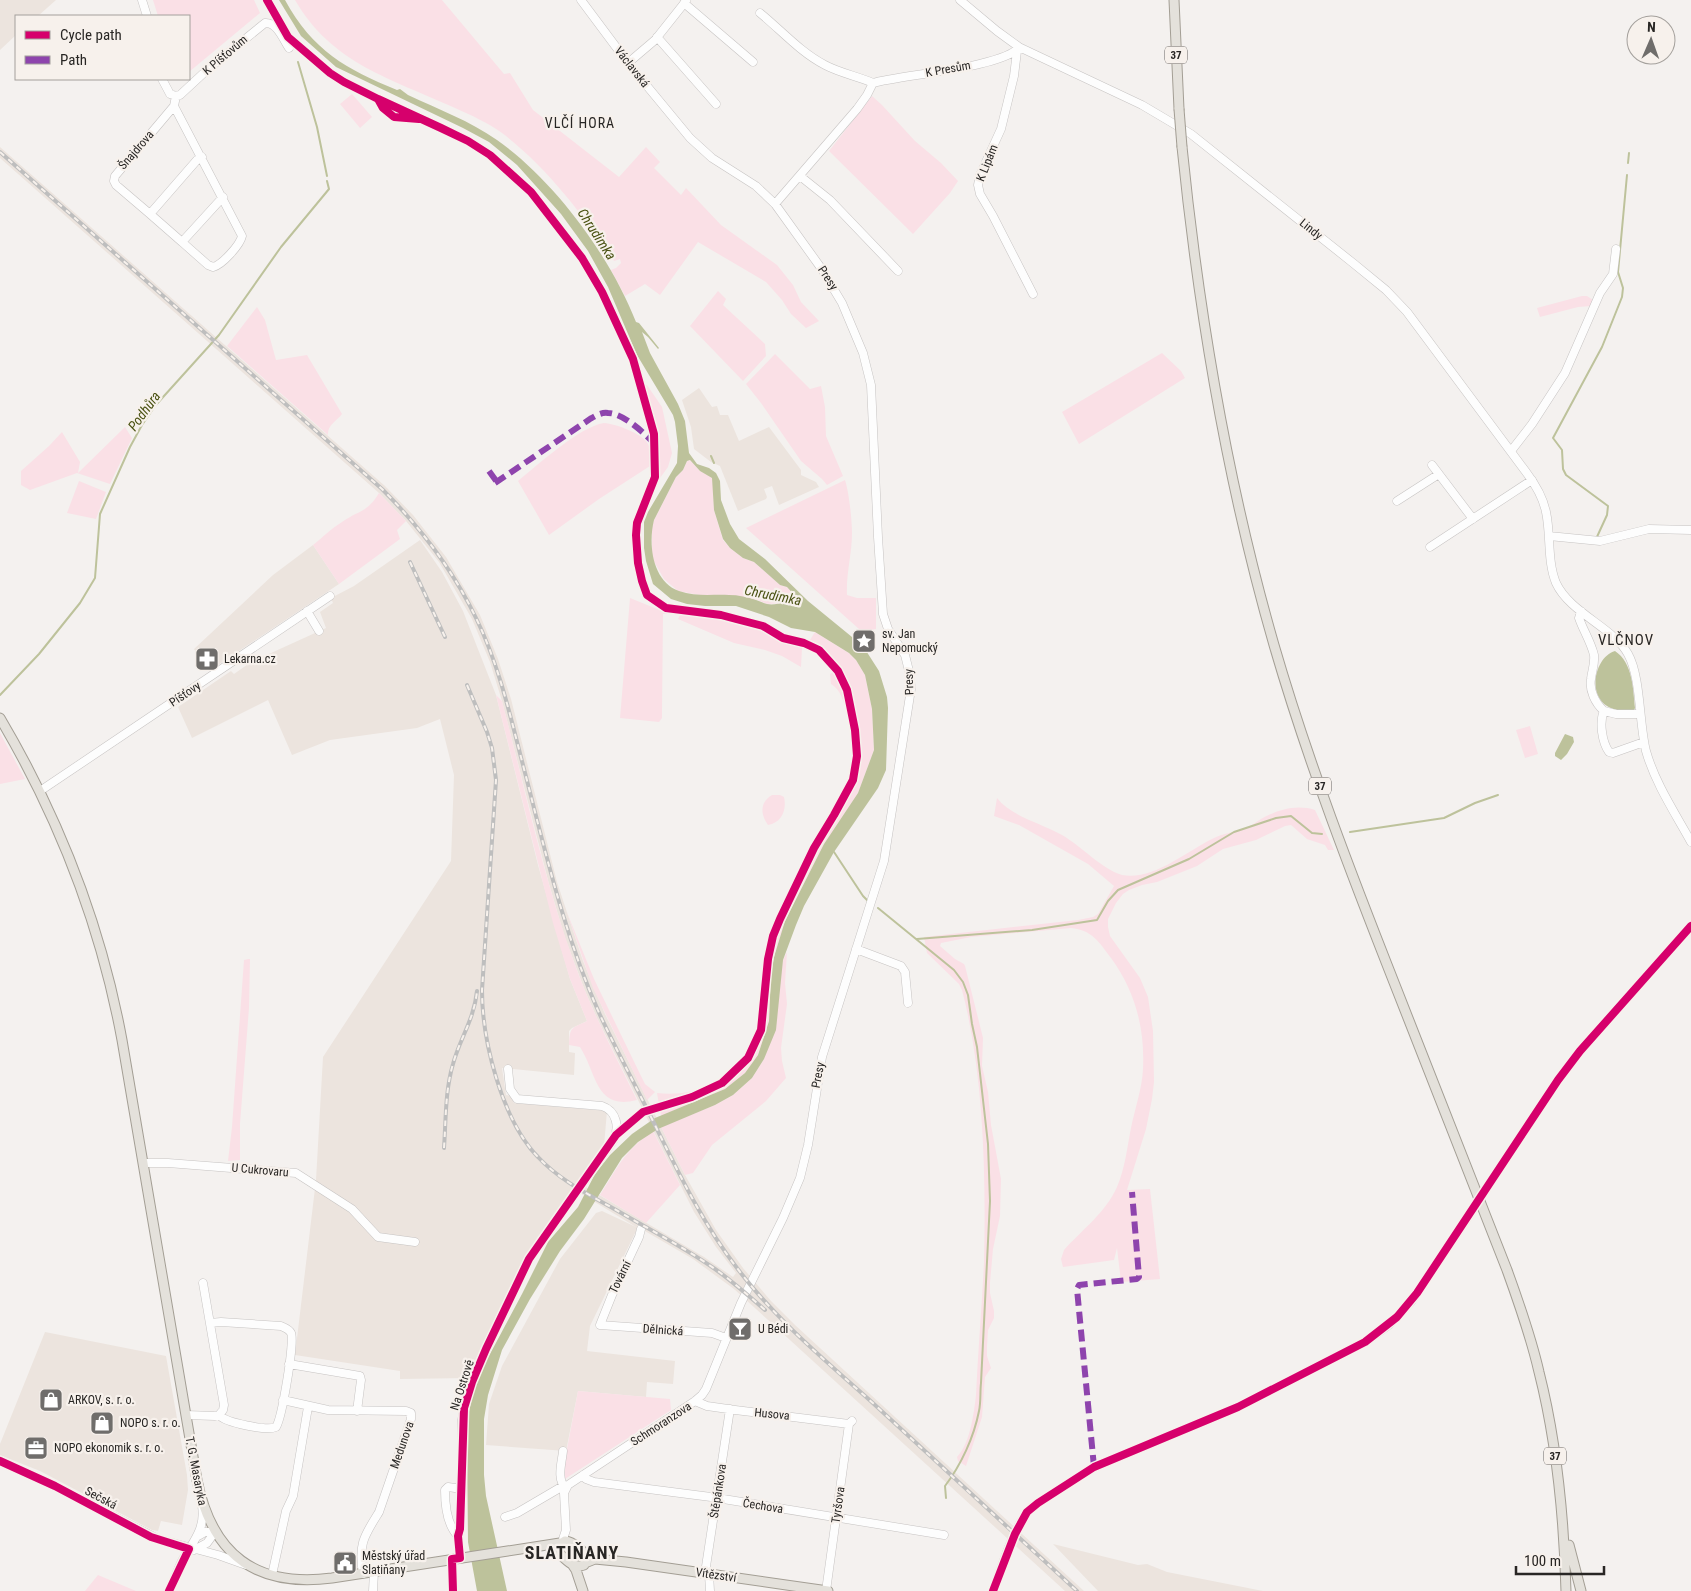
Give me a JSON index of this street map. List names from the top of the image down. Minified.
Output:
{"streets":{"main road":["37","T. G. Masaryka","Vítězství"],"street":["K Píšťovům","Václavská","K Presům","Šnajdrova","K Lipám","Lindy","Presy","Píšťovy","U Cukrovaru","Tovární","Dělnická","Na Ostrově","Husova","Schmoranzova","Medunova","Štěpánkova","Sečská","Tyršova","Čechova"]},"crossings":[["K Píšťovům","Šnajdrova"],["Václavská","Presy"],["K Presům","K Lipám"],["K Presům","Lindy"],["K Lipám","Lindy"],["Presy","Schmoranzova"],["Píšťovy","T. G. Masaryka"],["U Cukrovaru","T. G. Masaryka"],["Tovární","Dělnická"],["Dělnická","Schmoranzova"],["Na Ostrově","T. G. Masaryka"],["Husova","Schmoranzova"],["Husova","Štěpánkova"],["Husova","Tyršova"],["Schmoranzova","Čechova"],["Medunova","T. G. Masaryka"],["T. G. Masaryka","Sečská"],["T. G. Masaryka","Vítězství"],["Štěpánkova","Čechova"],["Štěpánkova","Vítězství"],["Tyršova","Čechova"],["Tyršova","Vítězství"]],"districts":["VLČÍ HORA","VLČNOV","SLATIŇANY"],"water":["Chrudimka","Podhůra"],"places":{"place":["sv. Jan Nepomucký"],"pharmacy":["Lekarna.cz"],"bar":["U Bédi"],"shop":["ARKOV, s. r. o.","NOPO s. r. o."],"office":["NOPO ekonomik s. r. o."],"public building":["Městský úřad Slatiňany"]},"legend":["Cycle path","Path"],"scale_bar":"100 m","north":"top"}
